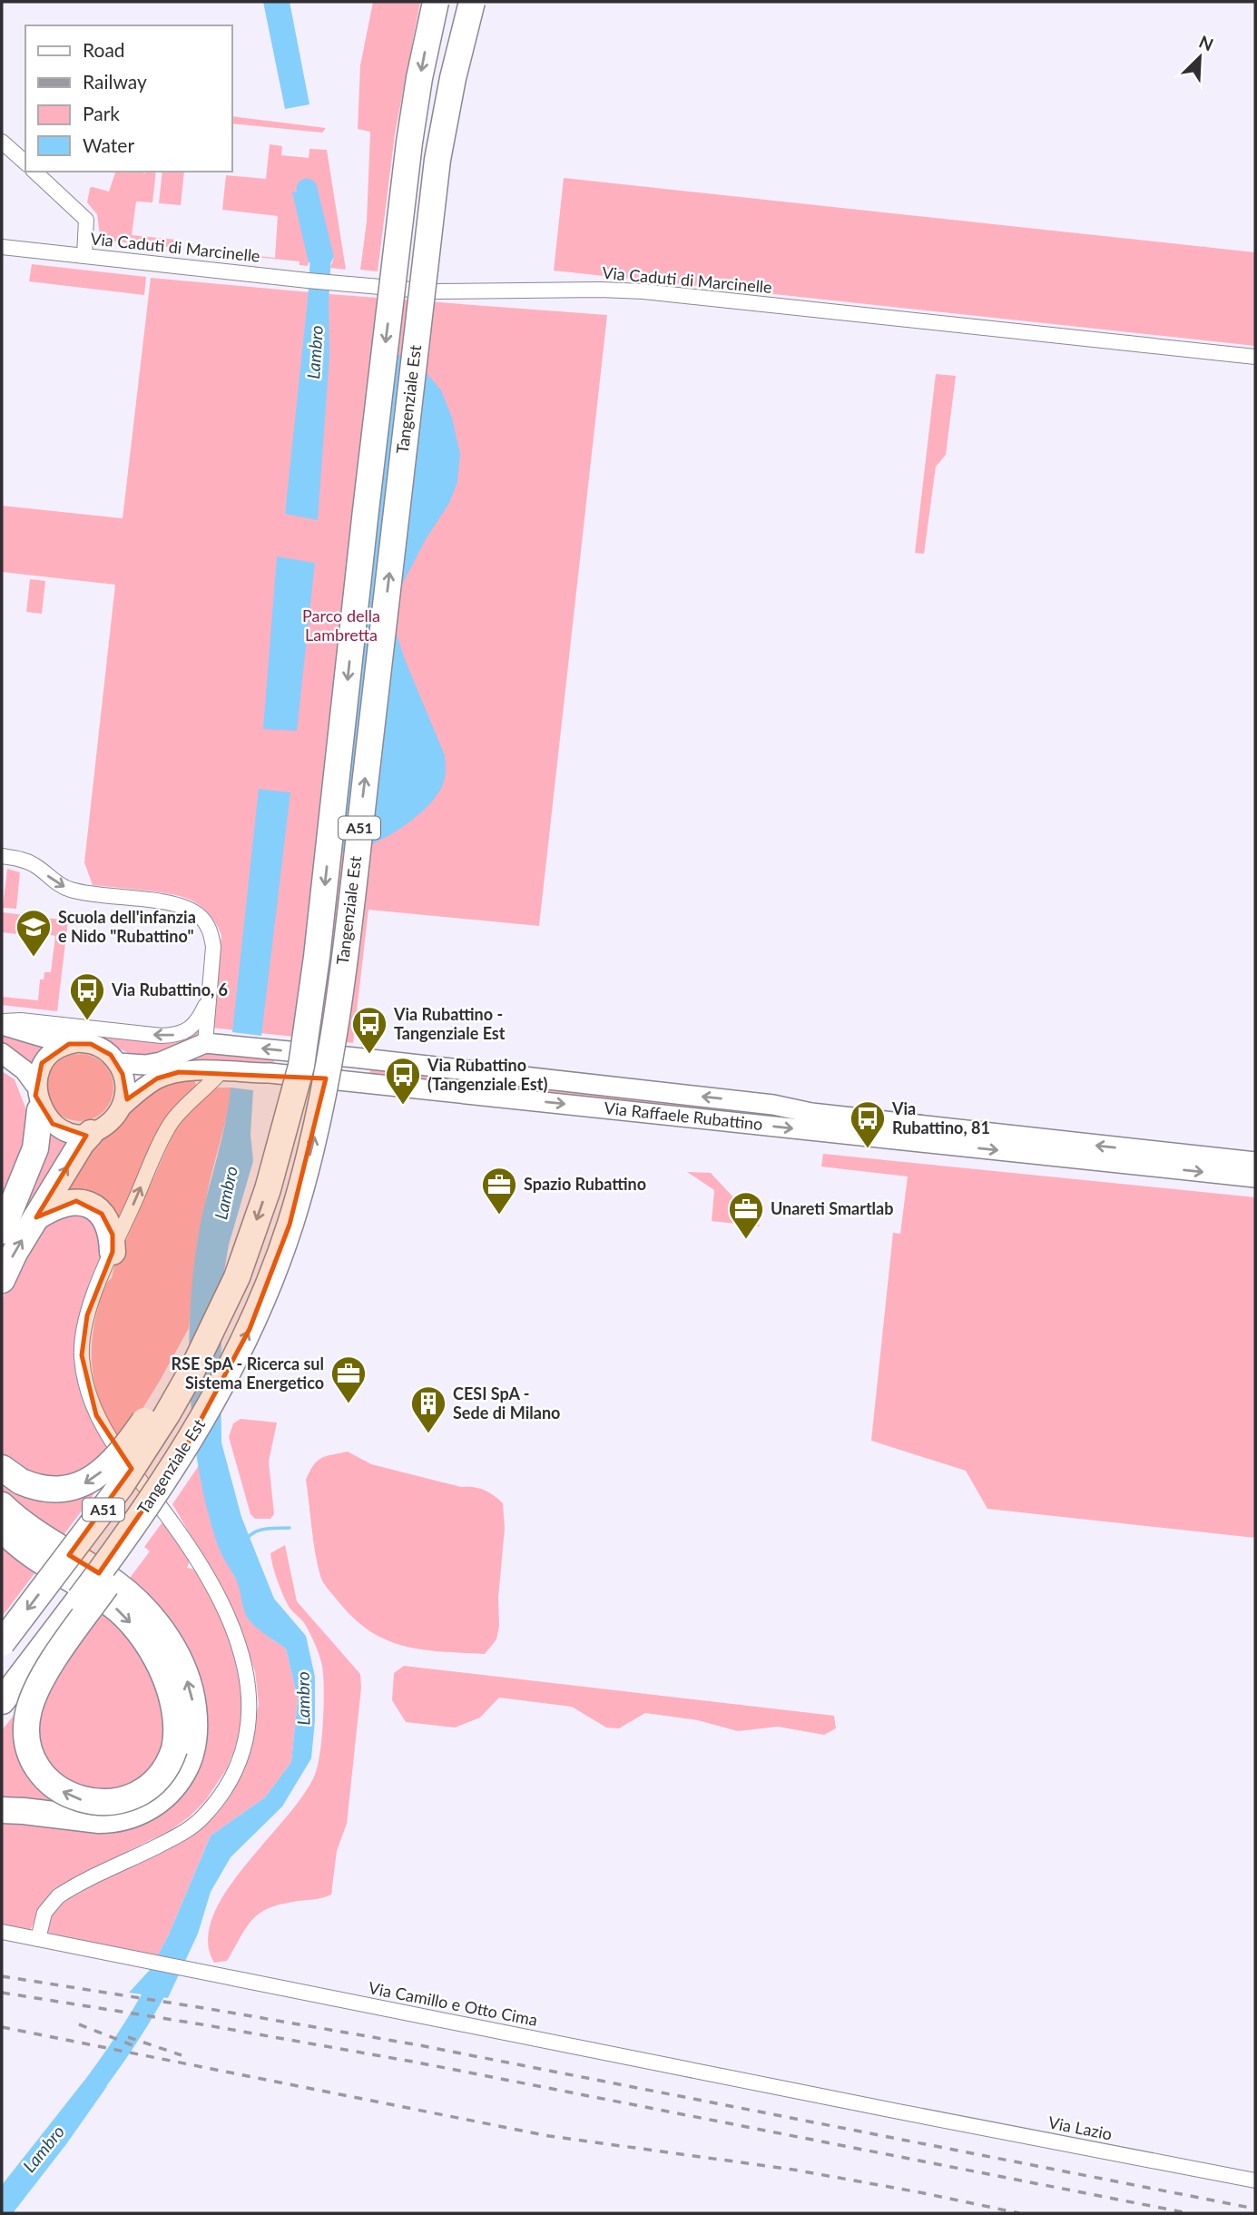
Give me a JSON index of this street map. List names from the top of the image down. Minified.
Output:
{"streets":{"highway":["Tangenziale Est","A51"],"street":["Via Caduti di Marcinelle","Via Raffaele Rubattino","Via Camillo e Otto Cima","Via Lazio"]},"crossings":[["Via Camillo e Otto Cima","Via Lazio"]],"water":["Lambro"],"parks":["Parco della Lambretta"],"places":{"school or university":["Scuola dell'infanzia e Nido \"Rubattino\""],"bus stop":["Via Rubattino, 6","Via Rubattino - Tangenziale Est","Via Rubattino (Tangenziale Est)","Via Rubattino, 81"],"office":["Spazio Rubattino","Unareti Smartlab","RSE SpA - Ricerca sul Sistema Energetico"],"building":["CESI SpA - Sede di Milano"]},"legend":["Road","Railway","Park","Water"],"north":"top right"}
